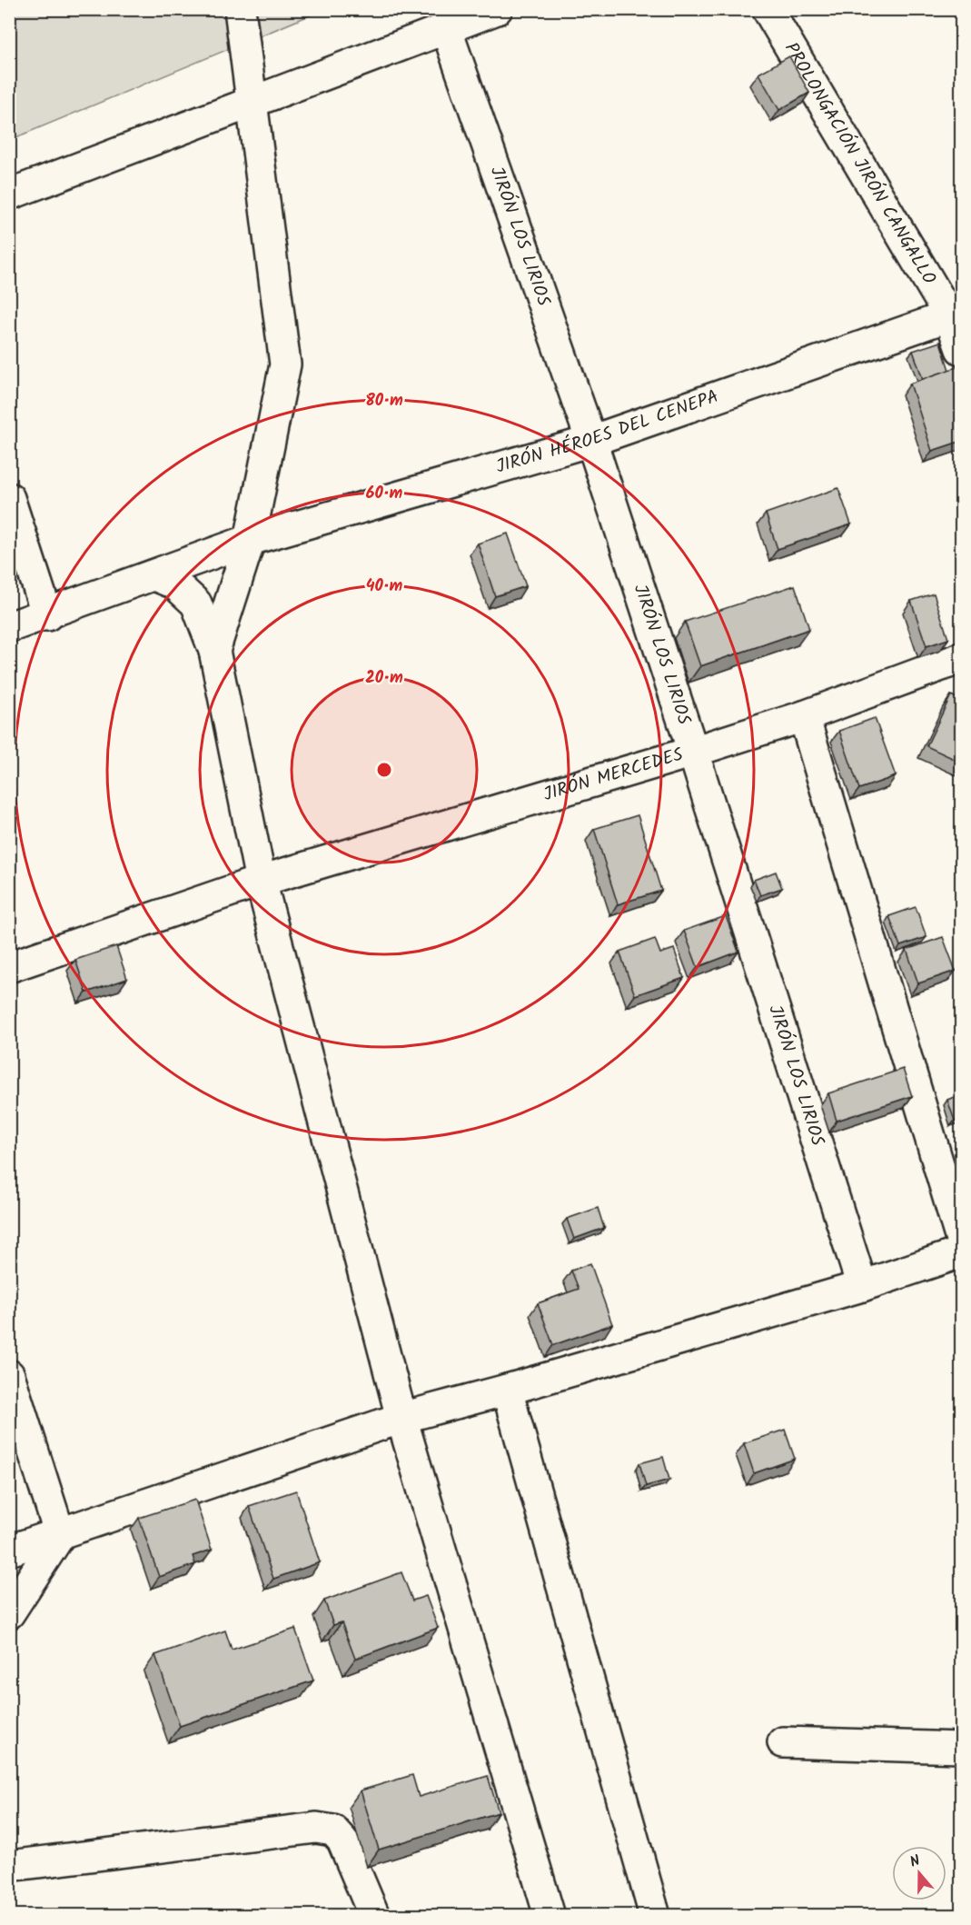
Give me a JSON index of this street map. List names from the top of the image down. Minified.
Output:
{"streets":{"street":["PROLONGACIÓN JIRÓN CANGALLO","JIRÓN LOS LIRIOS","JIRÓN HÉROES DEL CENEPA","JIRÓN MERCEDES"]},"crossings":[["PROLONGACIÓN JIRÓN CANGALLO","JIRÓN HÉROES DEL CENEPA"],["JIRÓN LOS LIRIOS","JIRÓN HÉROES DEL CENEPA"],["JIRÓN LOS LIRIOS","JIRÓN MERCEDES"]],"north":"top","rings":["80 m","60 m","40 m","20 m"]}
